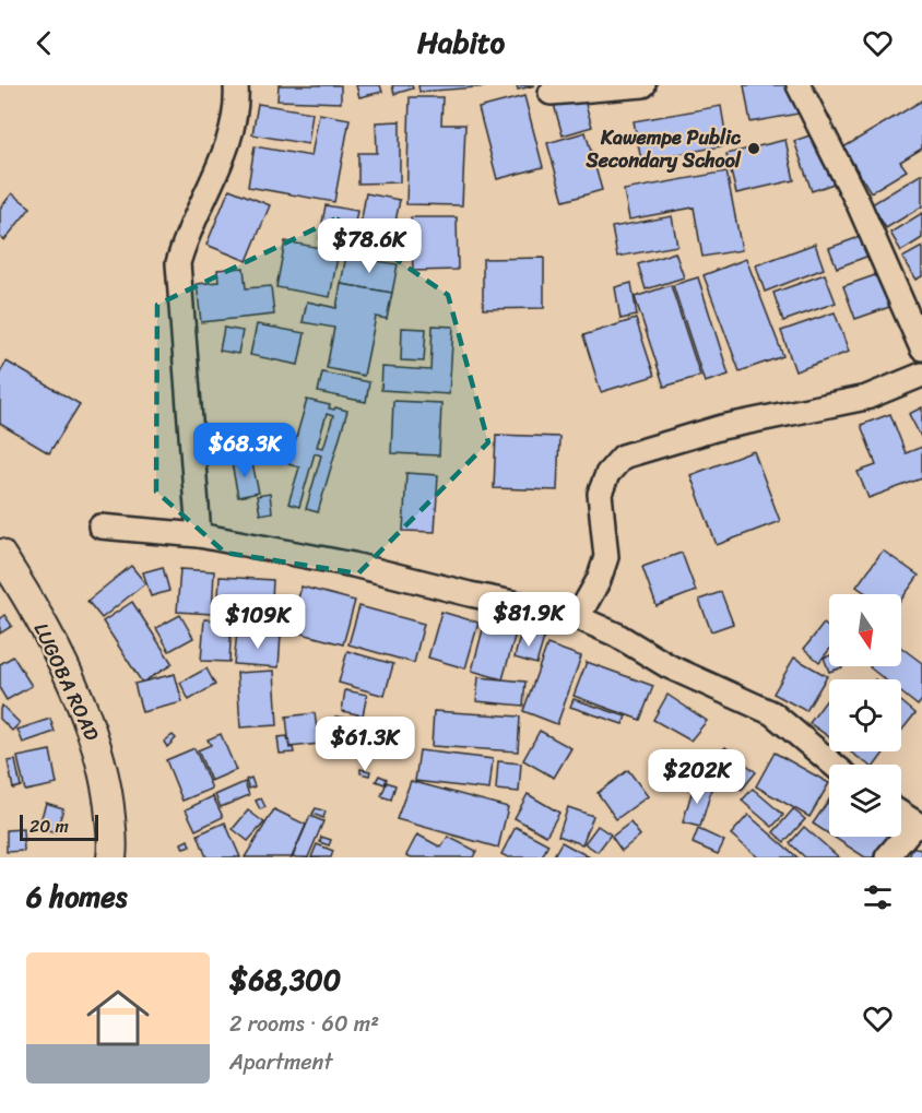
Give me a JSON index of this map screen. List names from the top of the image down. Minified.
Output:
{"streets":{"street":["LUGOBA ROAD"]},"places":["Kawempe Public Secondary School"],"scale_bar":"20 m","north":"bottom","page":{"header":"Habito","price":["$78.6K","$68.3K","$81.9K","$109K","$61.3K","$202K"],"scale":"20 m","heading":"6 homes","list":[{"name":"$68,300","note":"2 rooms · 60 m² · Apartment"}]}}
